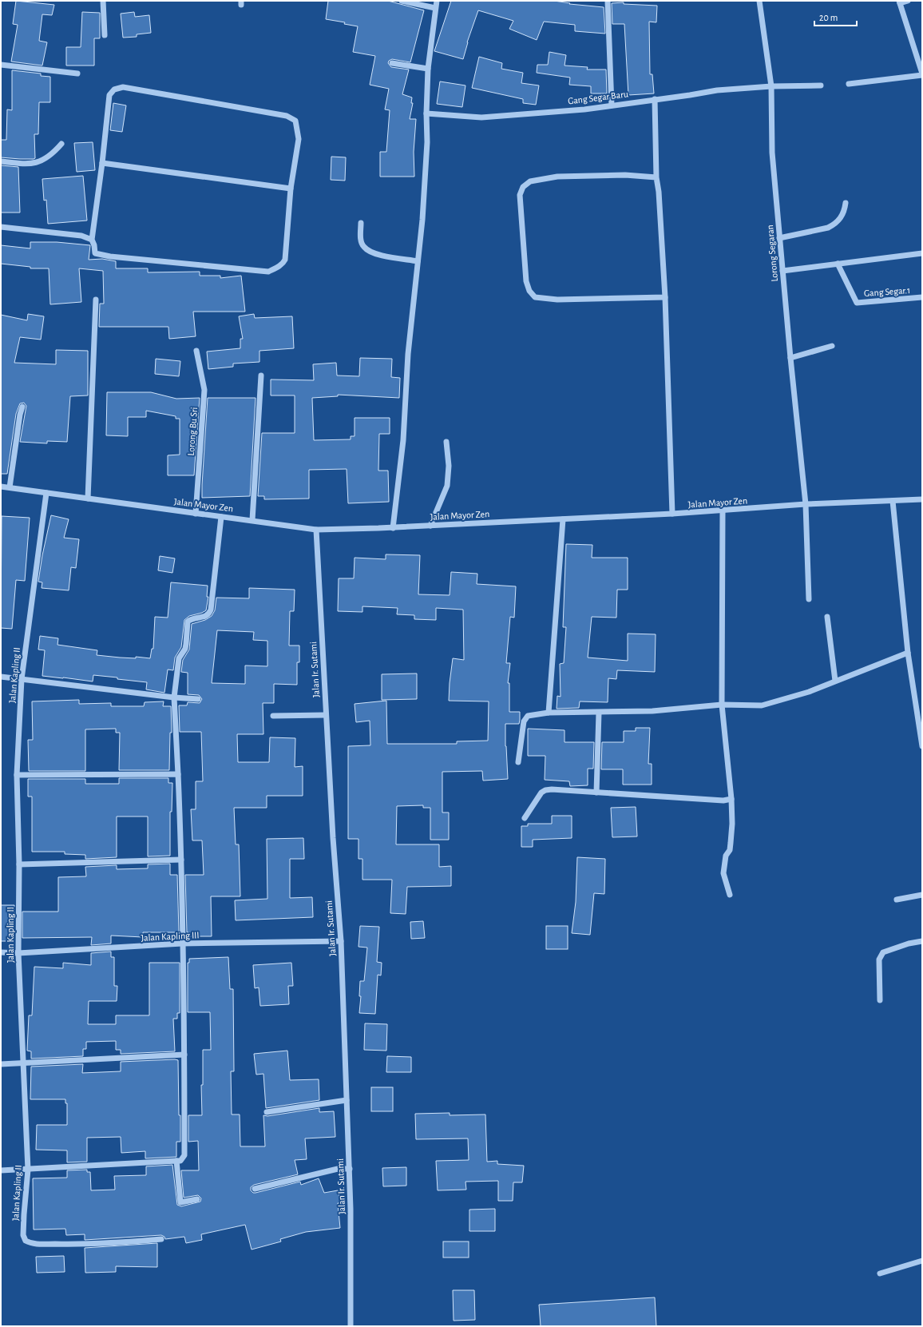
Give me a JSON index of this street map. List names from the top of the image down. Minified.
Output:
{"streets":{"street":["Gang Segar Baru","Lorong Segaran","Gang Segar.1","Lorong Bu Sri","Jalan Mayor Zen","Jalan Ir. Sutami","Jalan Kapling II","Jalan Kapling III"]},"crossings":[["Gang Segar Baru","Lorong Segaran"],["Lorong Segaran","Jalan Mayor Zen"],["Lorong Bu Sri","Jalan Mayor Zen"],["Jalan Mayor Zen","Jalan Ir. Sutami"],["Jalan Mayor Zen","Jalan Kapling II"],["Jalan Ir. Sutami","Jalan Kapling III"],["Jalan Kapling II","Jalan Kapling III"]],"scale_bar":"20 m"}
